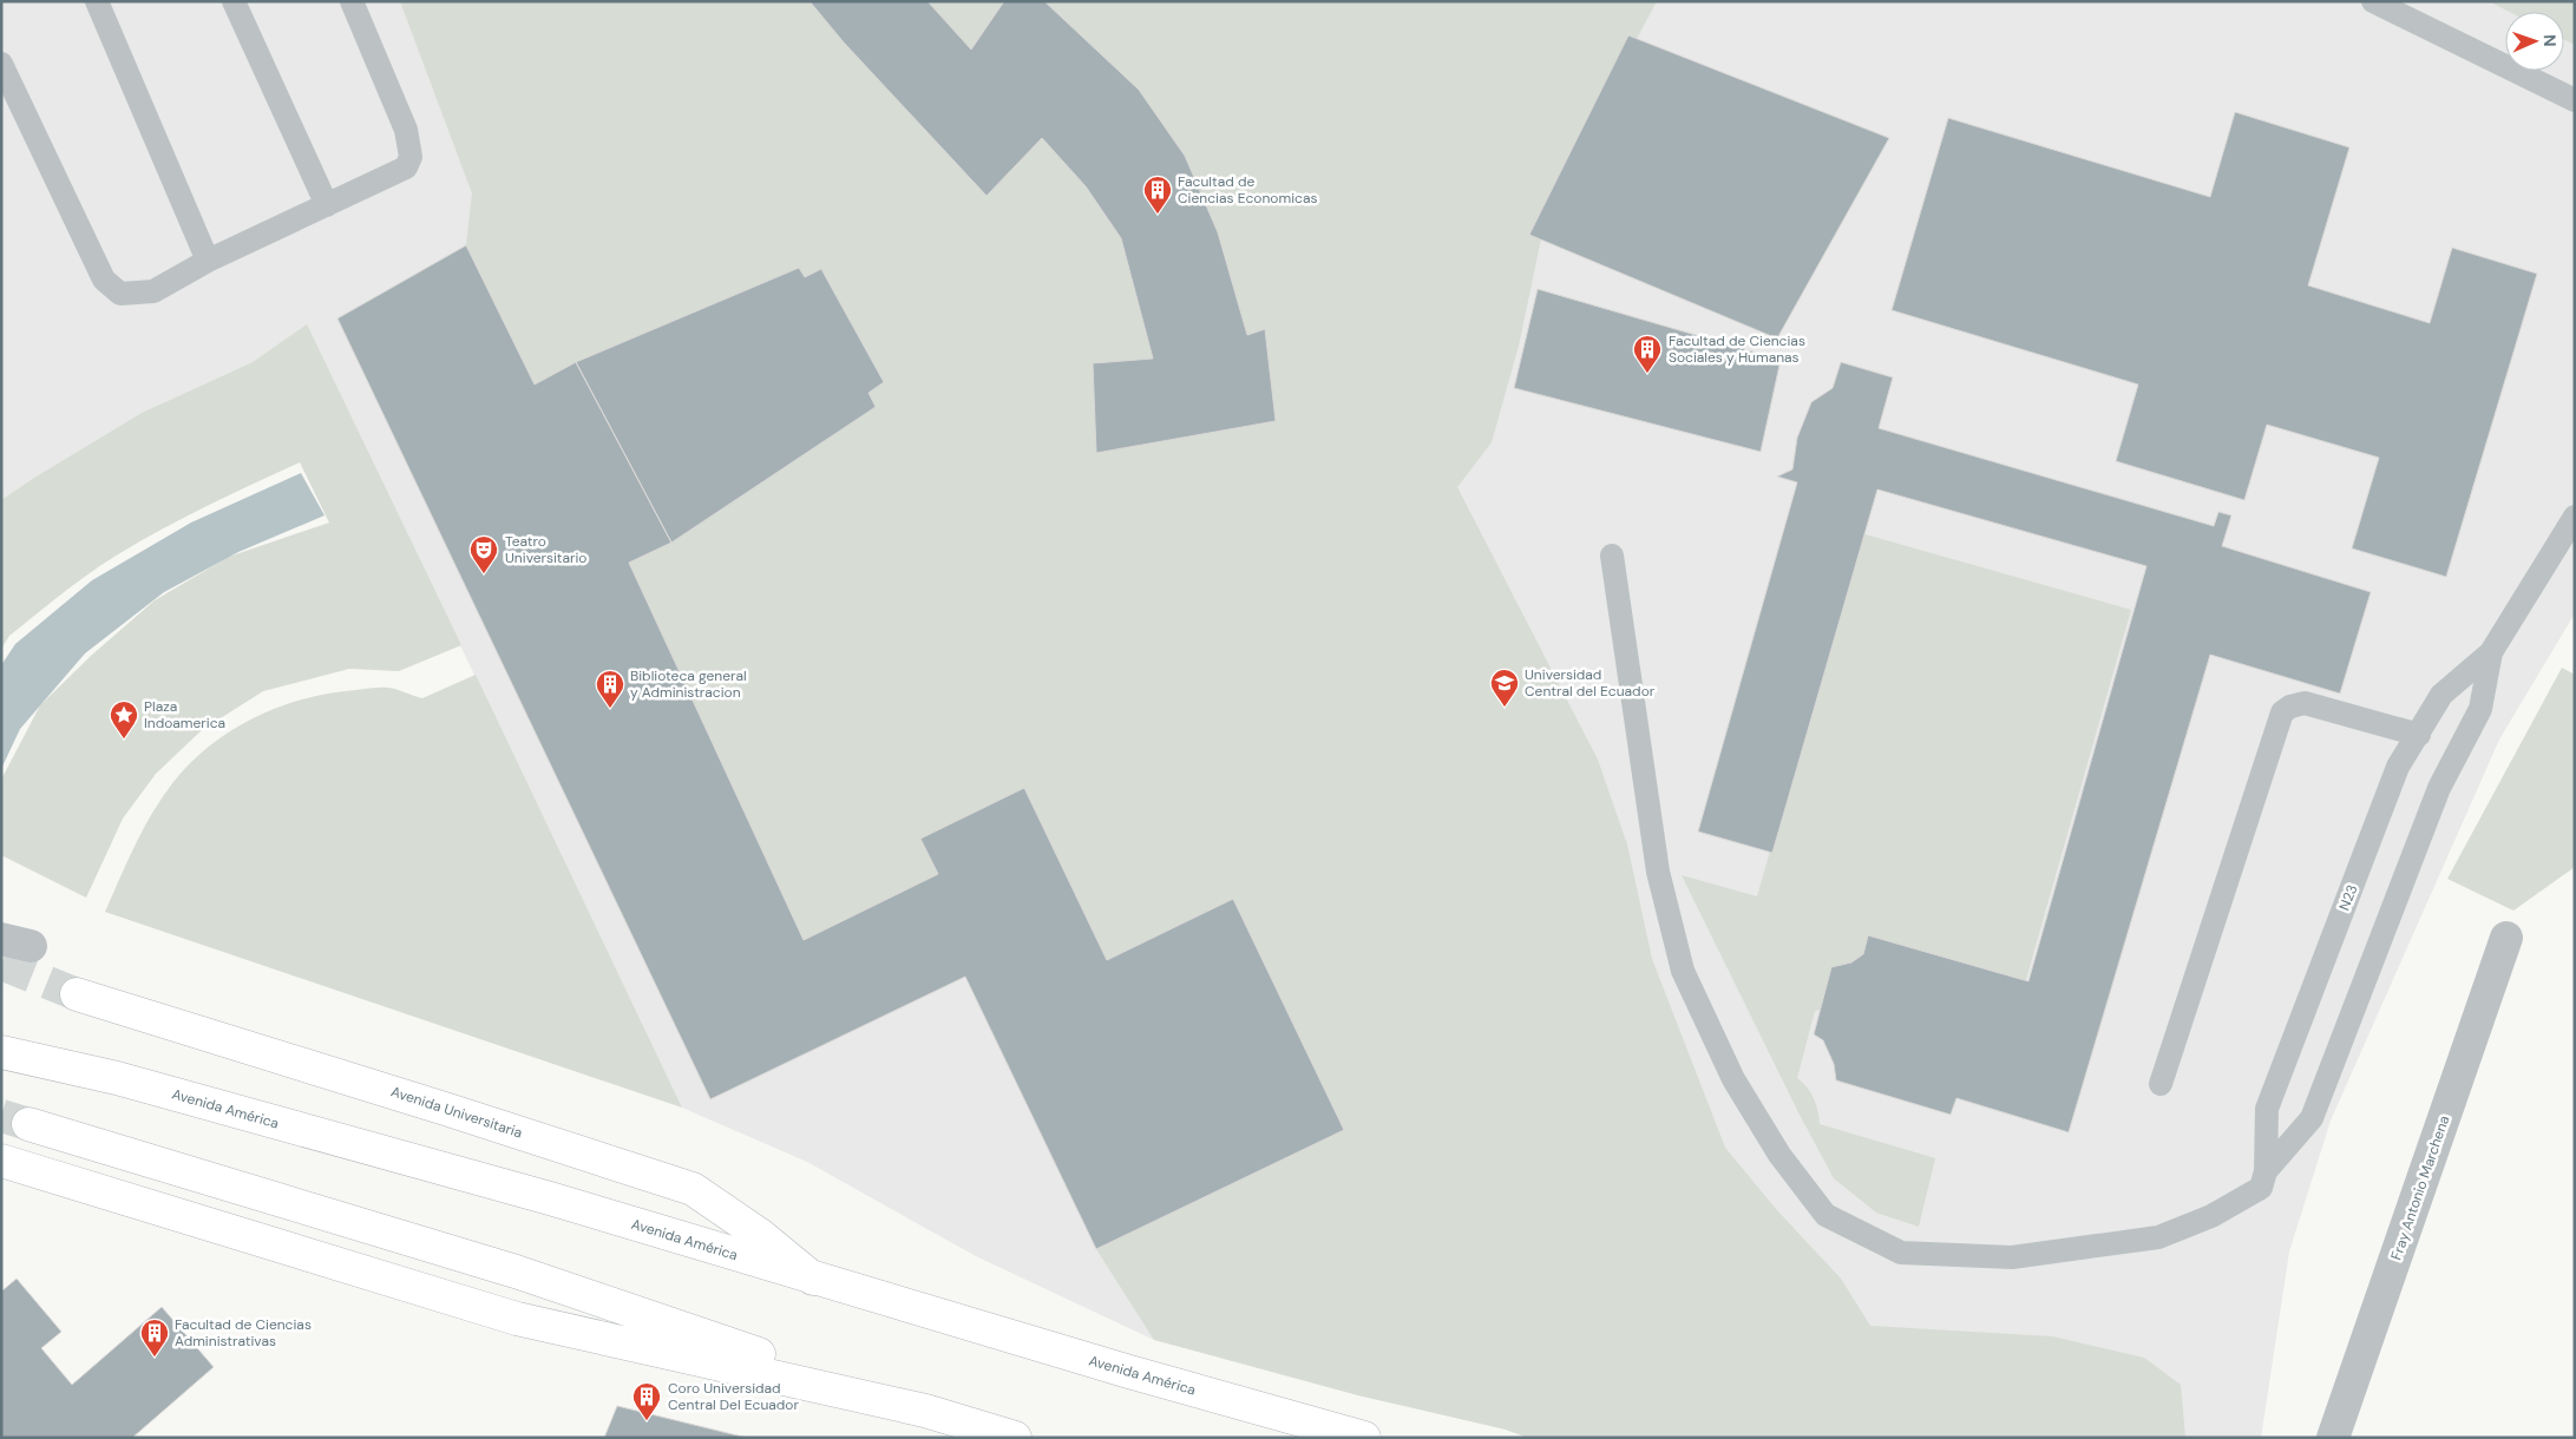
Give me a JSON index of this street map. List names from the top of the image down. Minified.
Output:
{"streets":{"main road":["Avenida América","Avenida Universitaria"],"street":["Fray Antonio Marchena"],"lane":["N23"]},"crossings":[["Avenida América","Avenida Universitaria"]],"places":{"building":["Facultad de Ciencias Economicas","Facultad de Ciencias Sociales y Humanas","Biblioteca general y Administracion","Facultad de Ciencias Administrativas","Coro Universidad Central Del Ecuador"],"theatre":["Teatro Universitario"],"school or university":["Universidad Central del Ecuador"],"place":["Plaza Indoamerica"]},"north":"right"}
